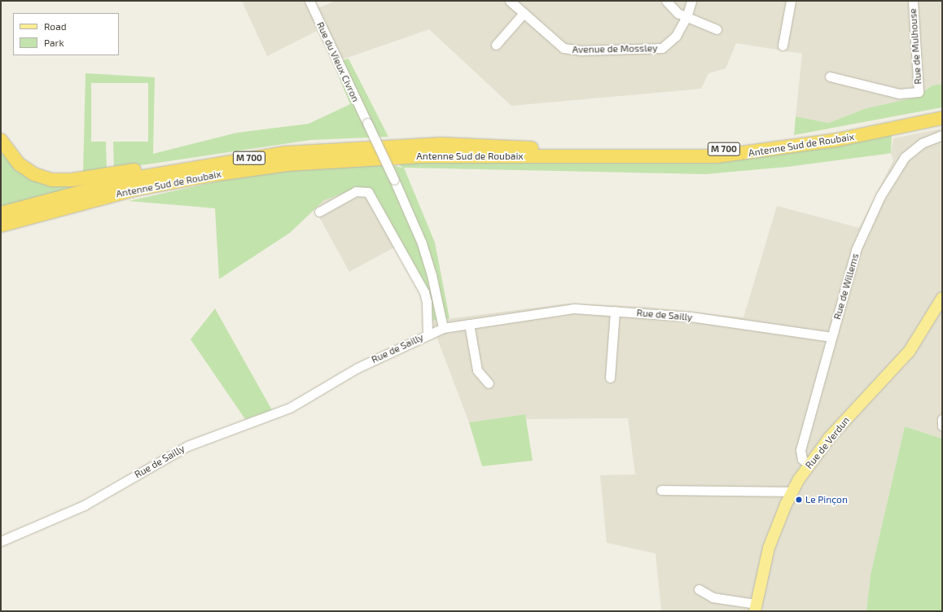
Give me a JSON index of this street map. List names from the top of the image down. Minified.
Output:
{"streets":{"highway":["Antenne Sud de Roubaix","M 700"],"main road":["Rue de Verdun"],"street":["Rue de Mulhouse","Avenue de Mossley","Rue du Vieux Civron","Rue de Willems","Rue de Sailly"]},"crossings":[["Rue du Vieux Civron","Rue de Sailly"],["Rue de Willems","Rue de Sailly"],["Rue de Willems","Rue de Verdun"]],"places":["Le Pinçon"],"legend":["Road","Park"]}
